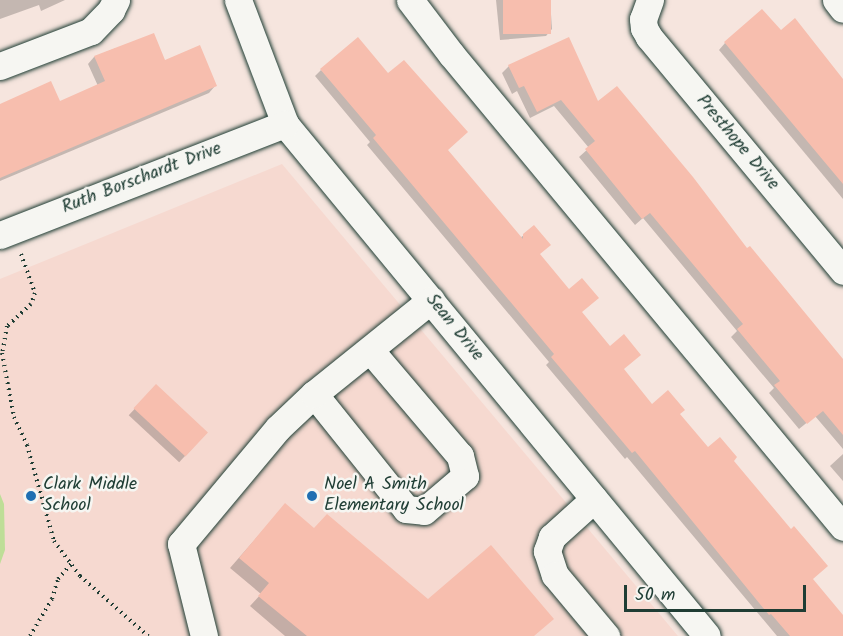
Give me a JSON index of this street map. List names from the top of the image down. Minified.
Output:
{"streets":{"street":["Presthope Drive","Ruth Borschardt Drive","Sean Drive"]},"crossings":[["Ruth Borschardt Drive","Sean Drive"]],"places":["Clark Middle School","Noel A Smith Elementary School"],"scale_bar":"50 m"}
